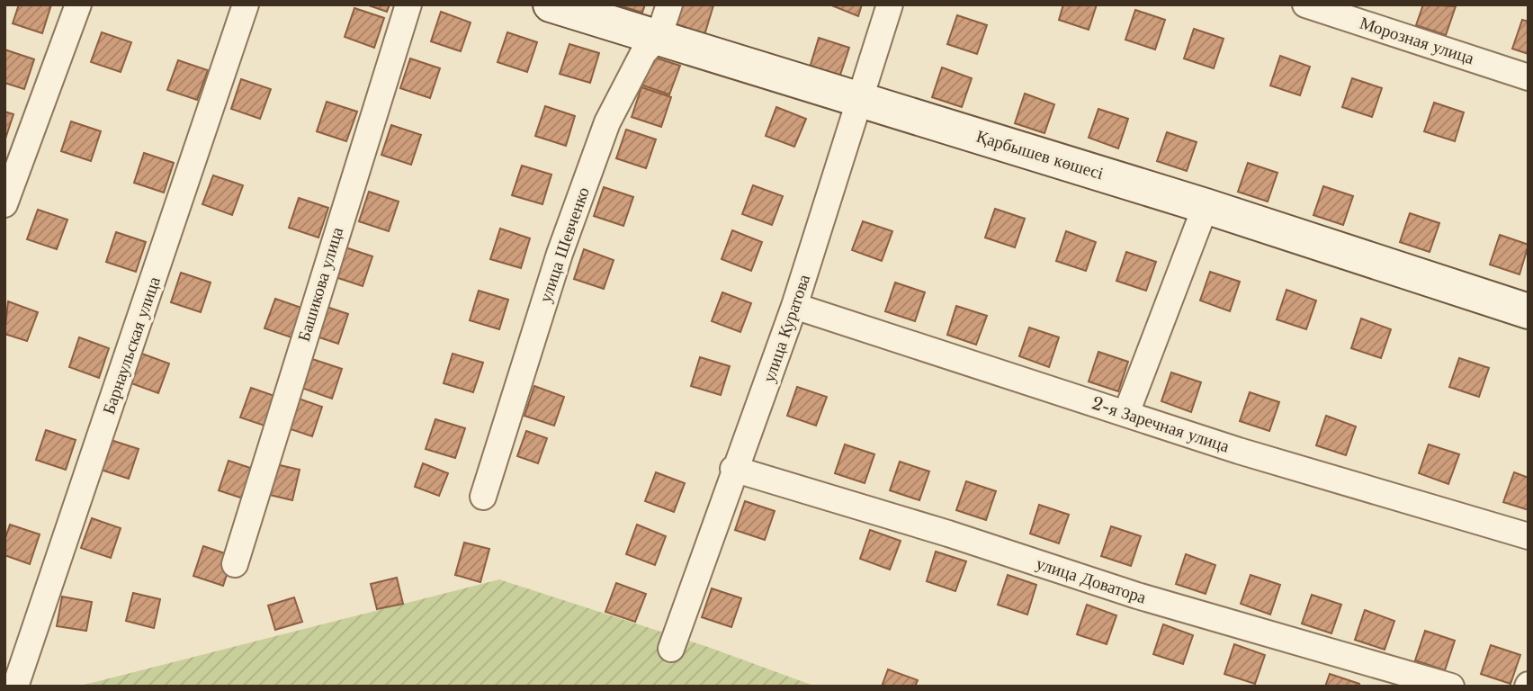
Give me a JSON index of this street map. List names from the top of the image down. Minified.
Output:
{"streets":{"main road":["Қарбышев көшесі"],"street":["Морозная улица","улица Шевченко","Башикова улица","улица Куратова","Барнаульская улица","2-я Заречная улица","улица Доватора"]},"crossings":[["Қарбышев көшесі","улица Шевченко"],["Қарбышев көшесі","улица Куратова"],["улица Куратова","2-я Заречная улица"],["улица Куратова","улица Доватора"]]}
